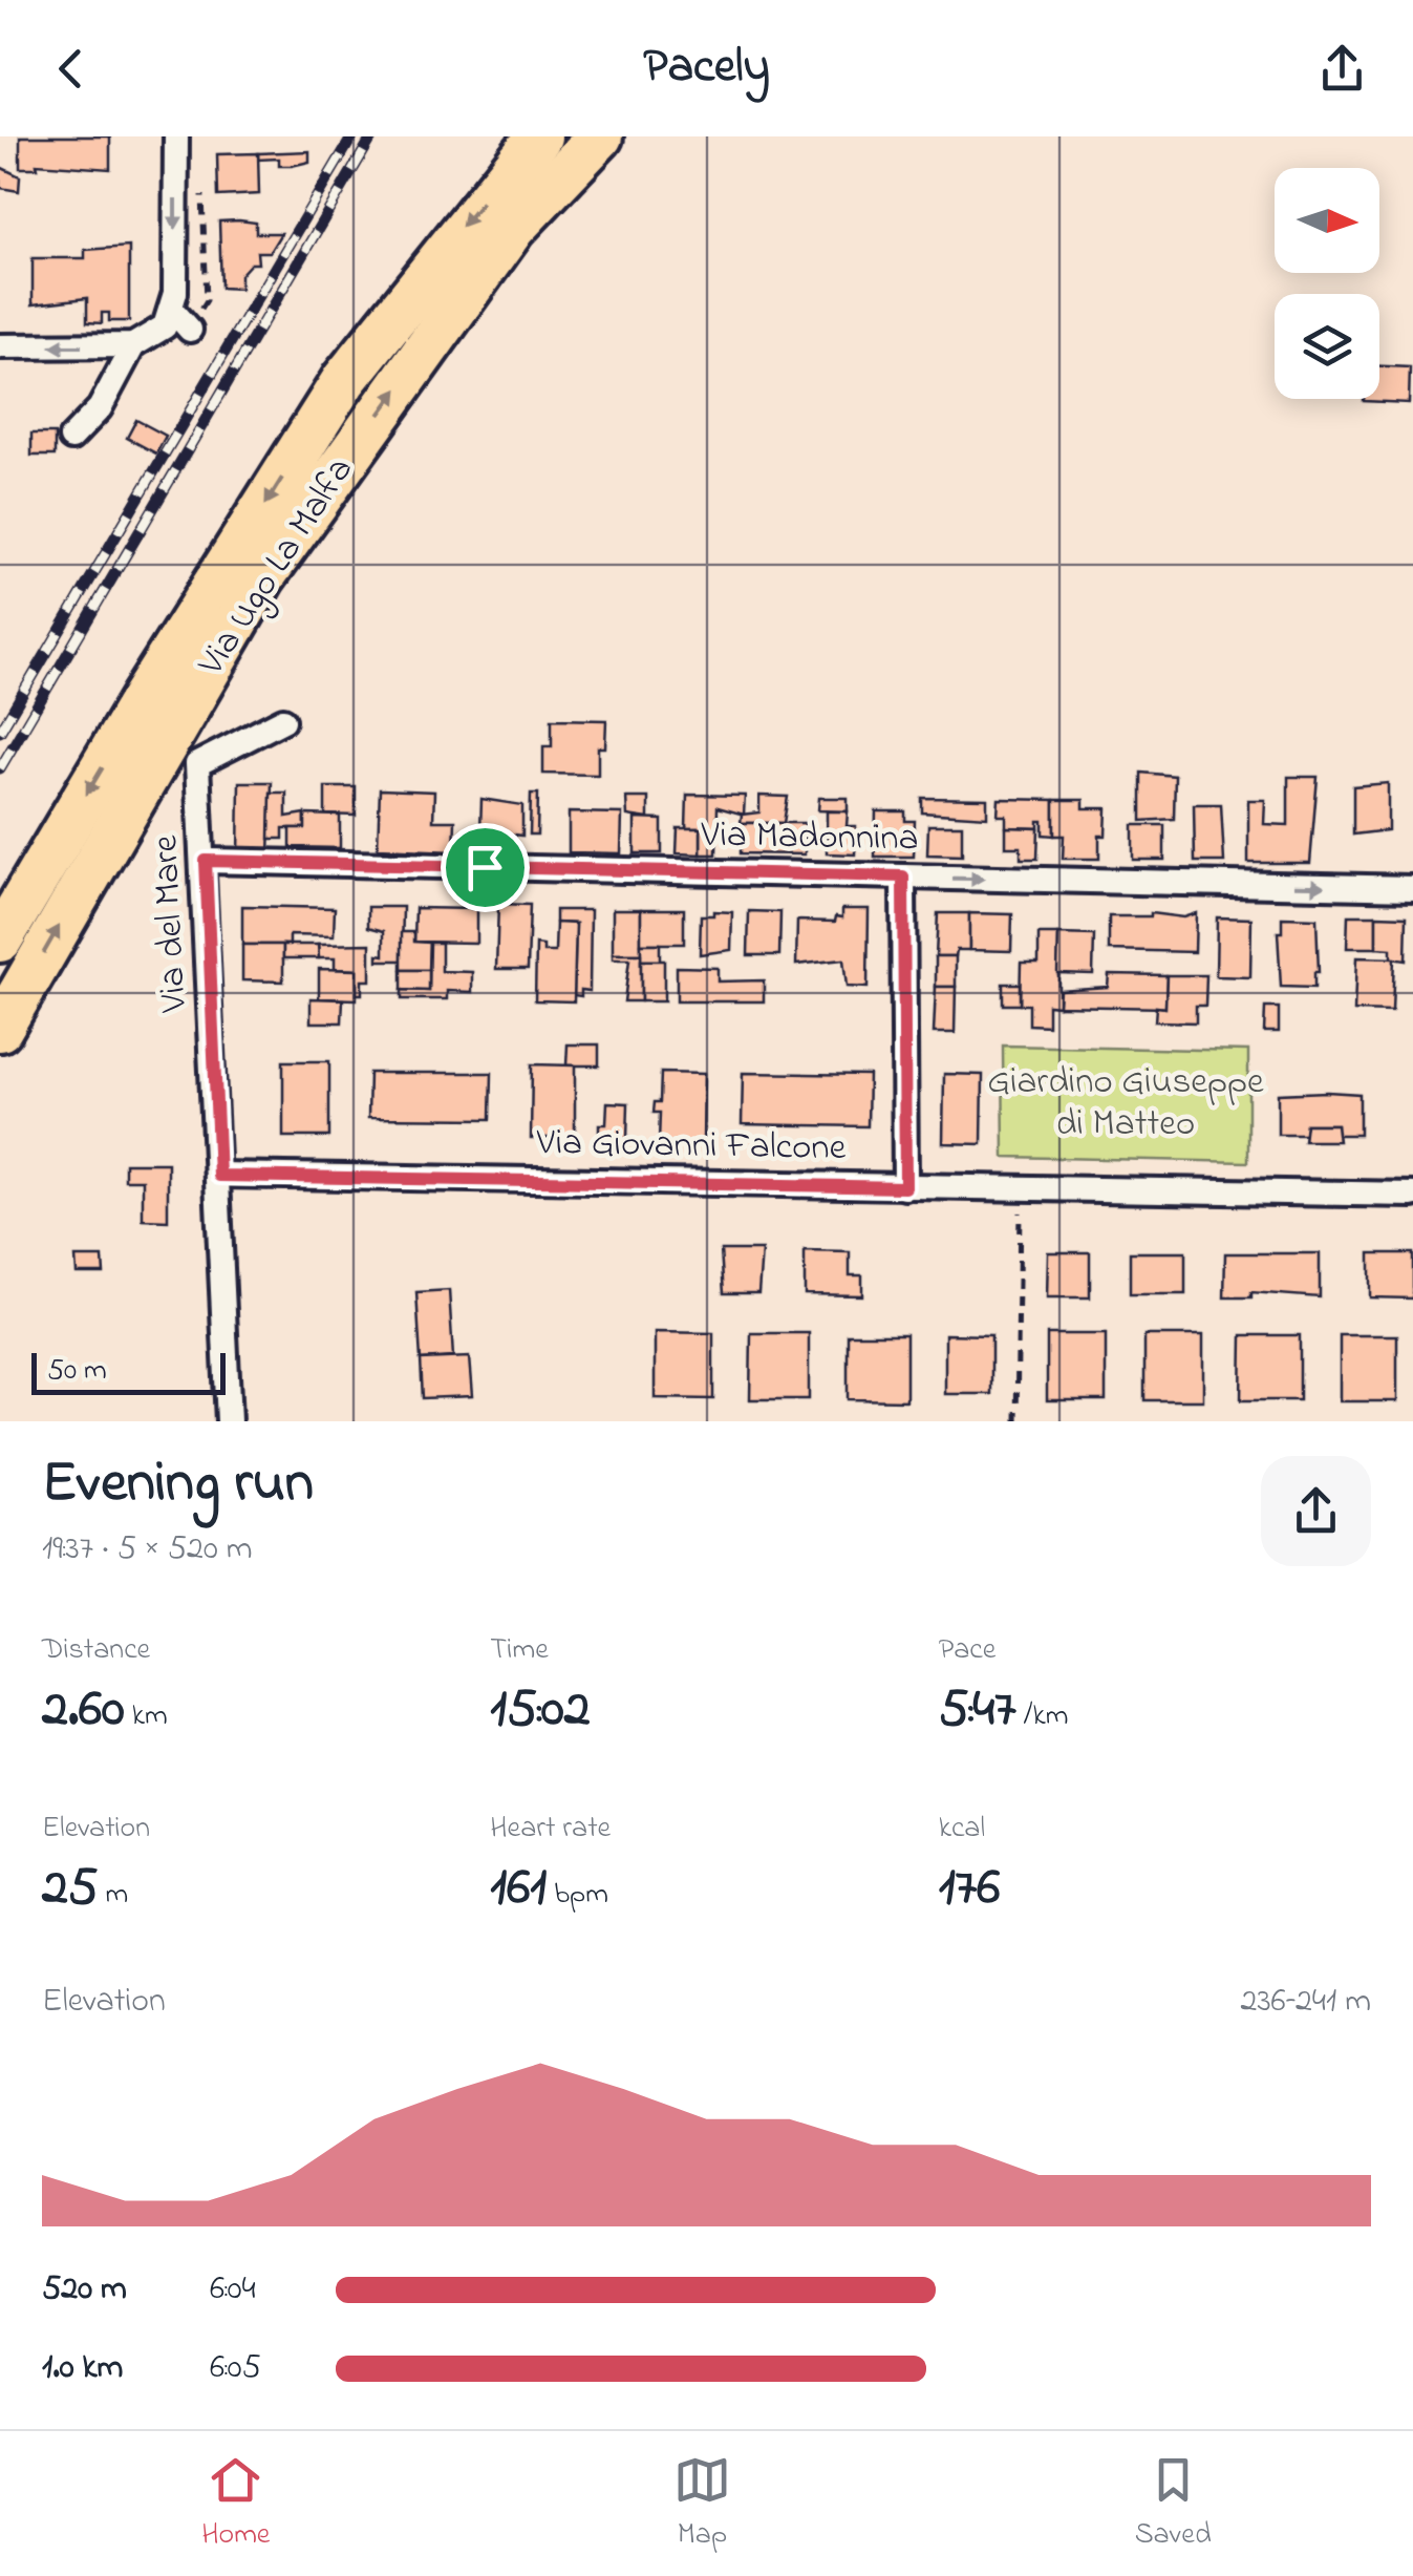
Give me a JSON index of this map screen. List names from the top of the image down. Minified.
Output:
{"streets":{"highway":["Via Ugo La Malfa"],"street":["Via Madonnina","Via del Mare","Via Giovanni Falcone"]},"crossings":[["Via Madonnina","Via del Mare"],["Via del Mare","Via Giovanni Falcone"]],"one_way":["Via Madonnina"],"parks":["Giardino Giuseppe di Matteo"],"scale_bar":"50 m","north":"right","page":{"header":"Pacely","scale":"50 m","heading":["Evening run","19:37 · 5 × 520 m"],"stats":[["Distance","2.60 km"],["Time","15:02"],["Pace","5:47 /km"],["Elevation","25 m"],["Heart rate","161 bpm"],["kcal","176"]],"chart":["Elevation","236–241 m"],"list":[{"name":"520 m","note":"6:04"},{"name":"1.0 km","note":"6:05"}],"tabs":["Home","Map","Saved"]}}
